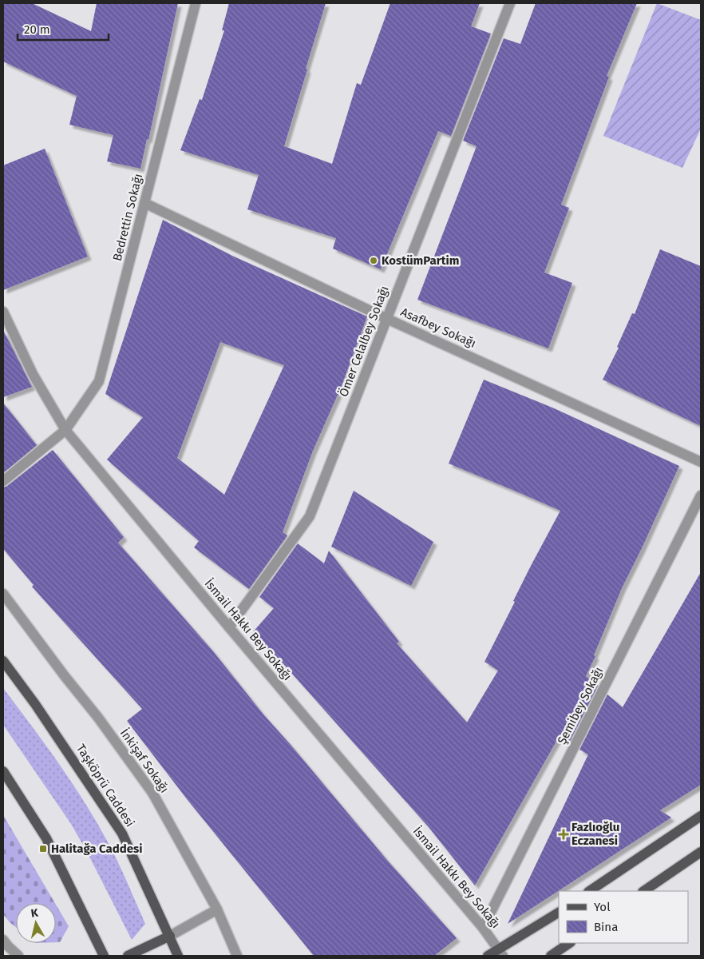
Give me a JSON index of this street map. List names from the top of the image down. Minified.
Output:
{"streets":{"main road":["Taşköprü Caddesi"],"street":["Bedrettin Sokağı","Asafbey Sokağı","Ömer Celalbey Sokağı","İsmail Hakkı Bey Sokağı","Şemibey Sokağı","İnkişaf Sokağı"]},"crossings":[["Bedrettin Sokağı","Asafbey Sokağı"],["Bedrettin Sokağı","İsmail Hakkı Bey Sokağı"],["Asafbey Sokağı","Ömer Celalbey Sokağı"],["Ömer Celalbey Sokağı","İsmail Hakkı Bey Sokağı"],["İsmail Hakkı Bey Sokağı","Şemibey Sokağı"]],"places":{"other":["KostümPartim"],"health":["Fazlıoğlu Eczanesi"],"transit":["Halitağa Caddesi"]},"legend":["Yol","Bina"],"scale_bar":"20 m","north":"top"}
